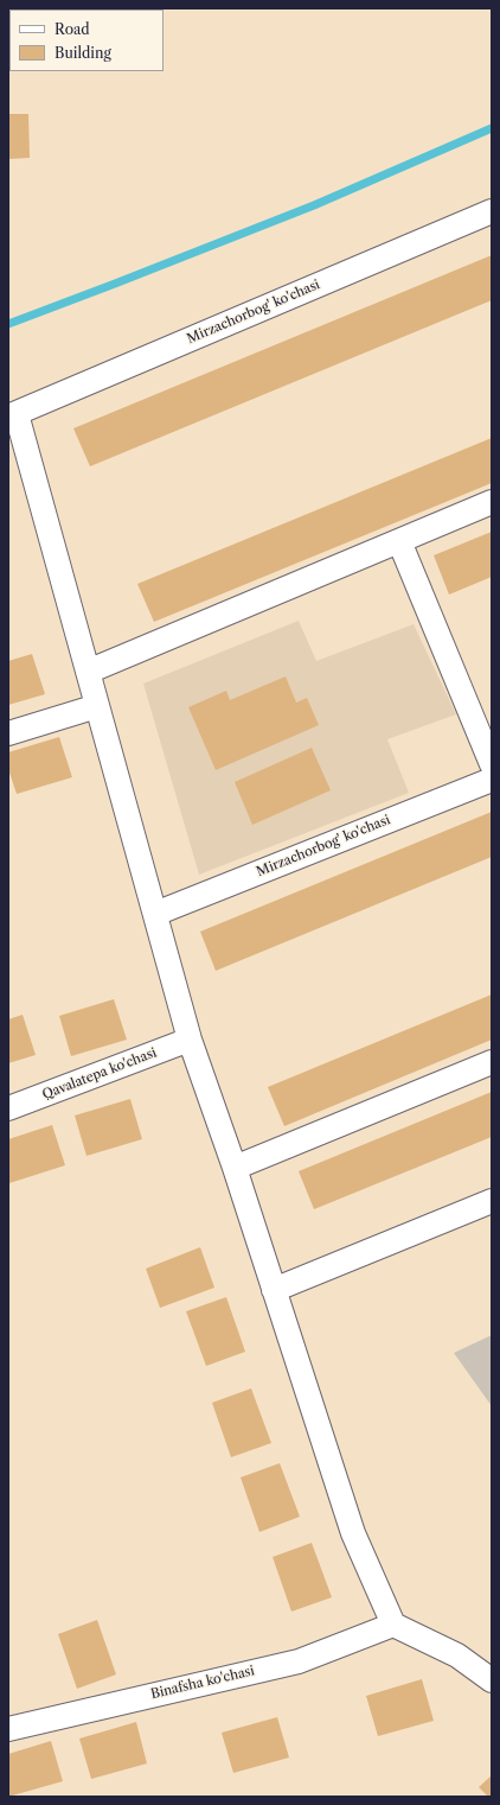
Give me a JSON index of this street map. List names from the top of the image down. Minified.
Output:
{"streets":{"street":["Mirzachorbog' ko'chasi","Qavalatepa ko'chasi","Binafsha ko'chasi"]},"legend":["Road","Building"]}
